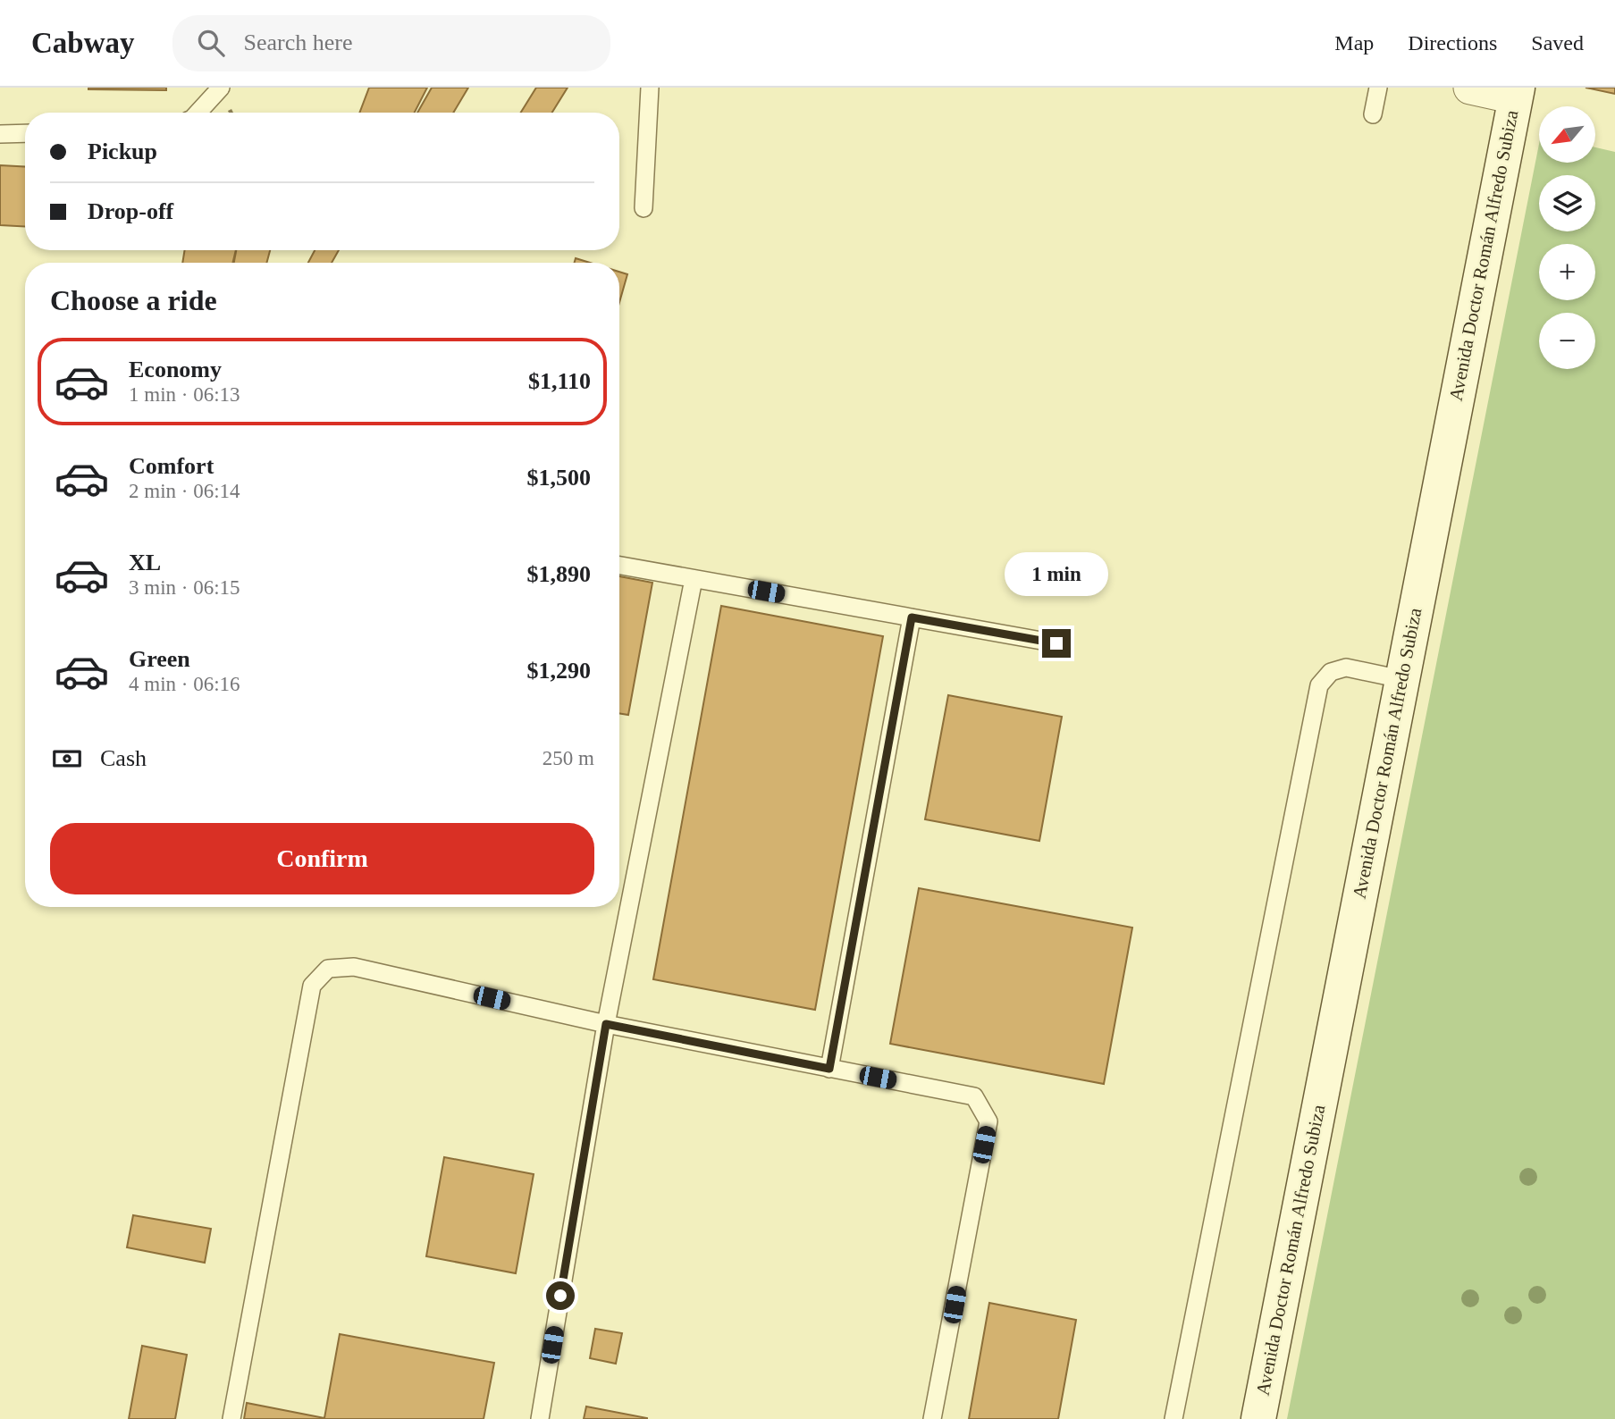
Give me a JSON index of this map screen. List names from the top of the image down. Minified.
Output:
{"streets":{"main road":["Avenida Doctor Román Alfredo Subiza"]},"north":"bottom left","page":{"header":"Cabway","search":"Search here","nav":["Map","Directions","Saved"],"map_buttons":["+","−"],"banner":["Pickup","Drop-off"],"heading":"Choose a ride","list":[{"name":"Economy","note":"1 min · 06:13","value":"$1,110"},{"name":"Comfort","note":"2 min · 06:14","value":"$1,500"},{"name":"XL","note":"3 min · 06:15","value":"$1,890"},{"name":"Green","note":"4 min · 06:16","value":"$1,290"}],"bubble":"1 min","pay":["Cash","250 m"],"buttons":"Confirm"}}
